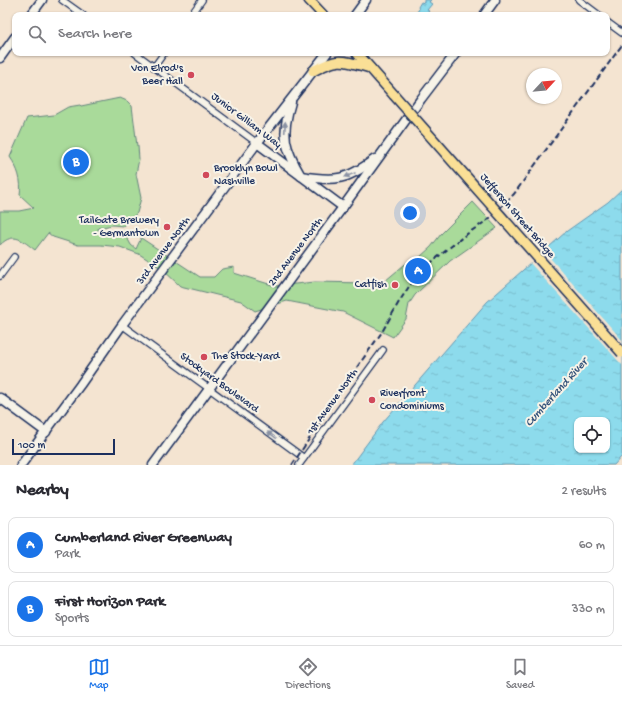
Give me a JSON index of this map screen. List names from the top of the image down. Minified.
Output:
{"streets":{"main road":["Jefferson Street Bridge"],"street":["Junior Gilliam Way","3rd Avenue North","2nd Avenue North","Stockyard Boulevard","1st Avenue North"]},"crossings":[["Junior Gilliam Way","3rd Avenue North"],["Junior Gilliam Way","2nd Avenue North"],["3rd Avenue North","Stockyard Boulevard"],["2nd Avenue North","Stockyard Boulevard"],["Stockyard Boulevard","1st Avenue North"]],"one_way":["Stockyard Boulevard"],"water":["Cumberland River"],"places":["Von Elrod's Beer Hall","Brooklyn Bowl Nashville","TailGate Brewery - Germantown","Catfish","The Stock-Yard","Riverfront Condominiums"],"scale_bar":"100 m","north":"top right","page":{"search":"Search here","pins":["B","A"],"scale":"100 m","heading":["Nearby","2 results"],"list":[{"mark":"A","name":"Cumberland River Greenway","note":"Park","value":"60 m"},{"mark":"B","name":"First Horizon Park","note":"Sports","value":"330 m"}],"nav":["Map","Directions","Saved"]}}
